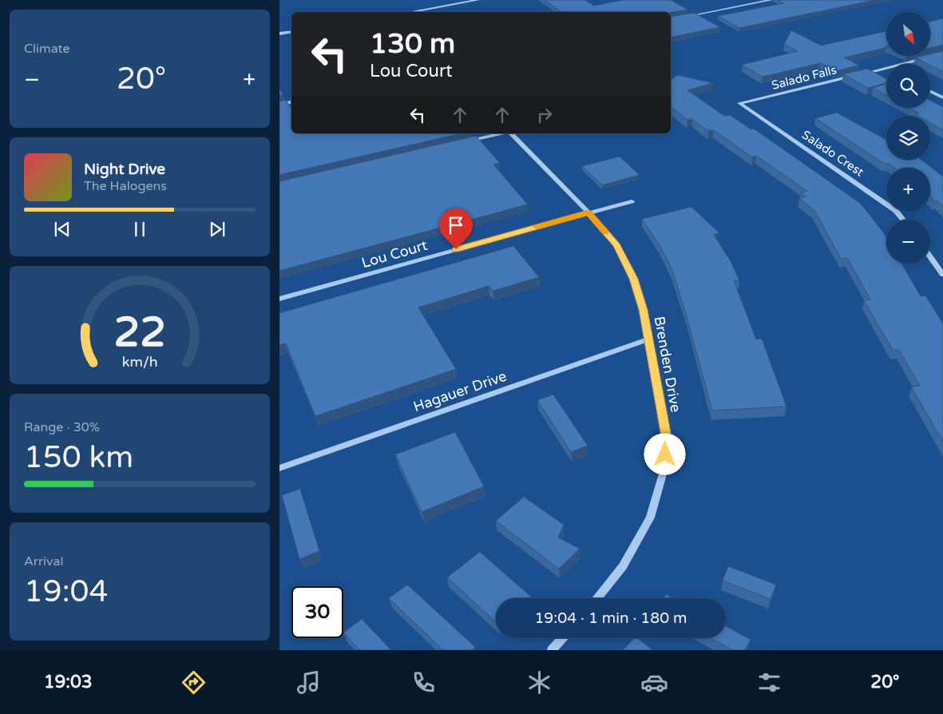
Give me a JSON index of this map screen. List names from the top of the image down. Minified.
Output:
{"streets":{"street":["Salado Falls","Salado Crest","Lou Court","Brenden Drive","Hagauer Drive"]},"crossings":[["Salado Falls","Salado Crest"],["Lou Court","Brenden Drive"],["Brenden Drive","Hagauer Drive"]],"north":"bottom right","page":{"tile":["Climate",["Range · 30%","150 km"],["Arrival","19:04"]],"map_buttons":["+","−"],"turn":["130 m","Lou Court"],"heat":["−","20°","+"],"song":["Night Drive","The Halogens"],"limit":"30","trip":"19:04 · 1 min · 180 m","tabs":["19:03","20°"],"gauge":["22","km/h"]}}
